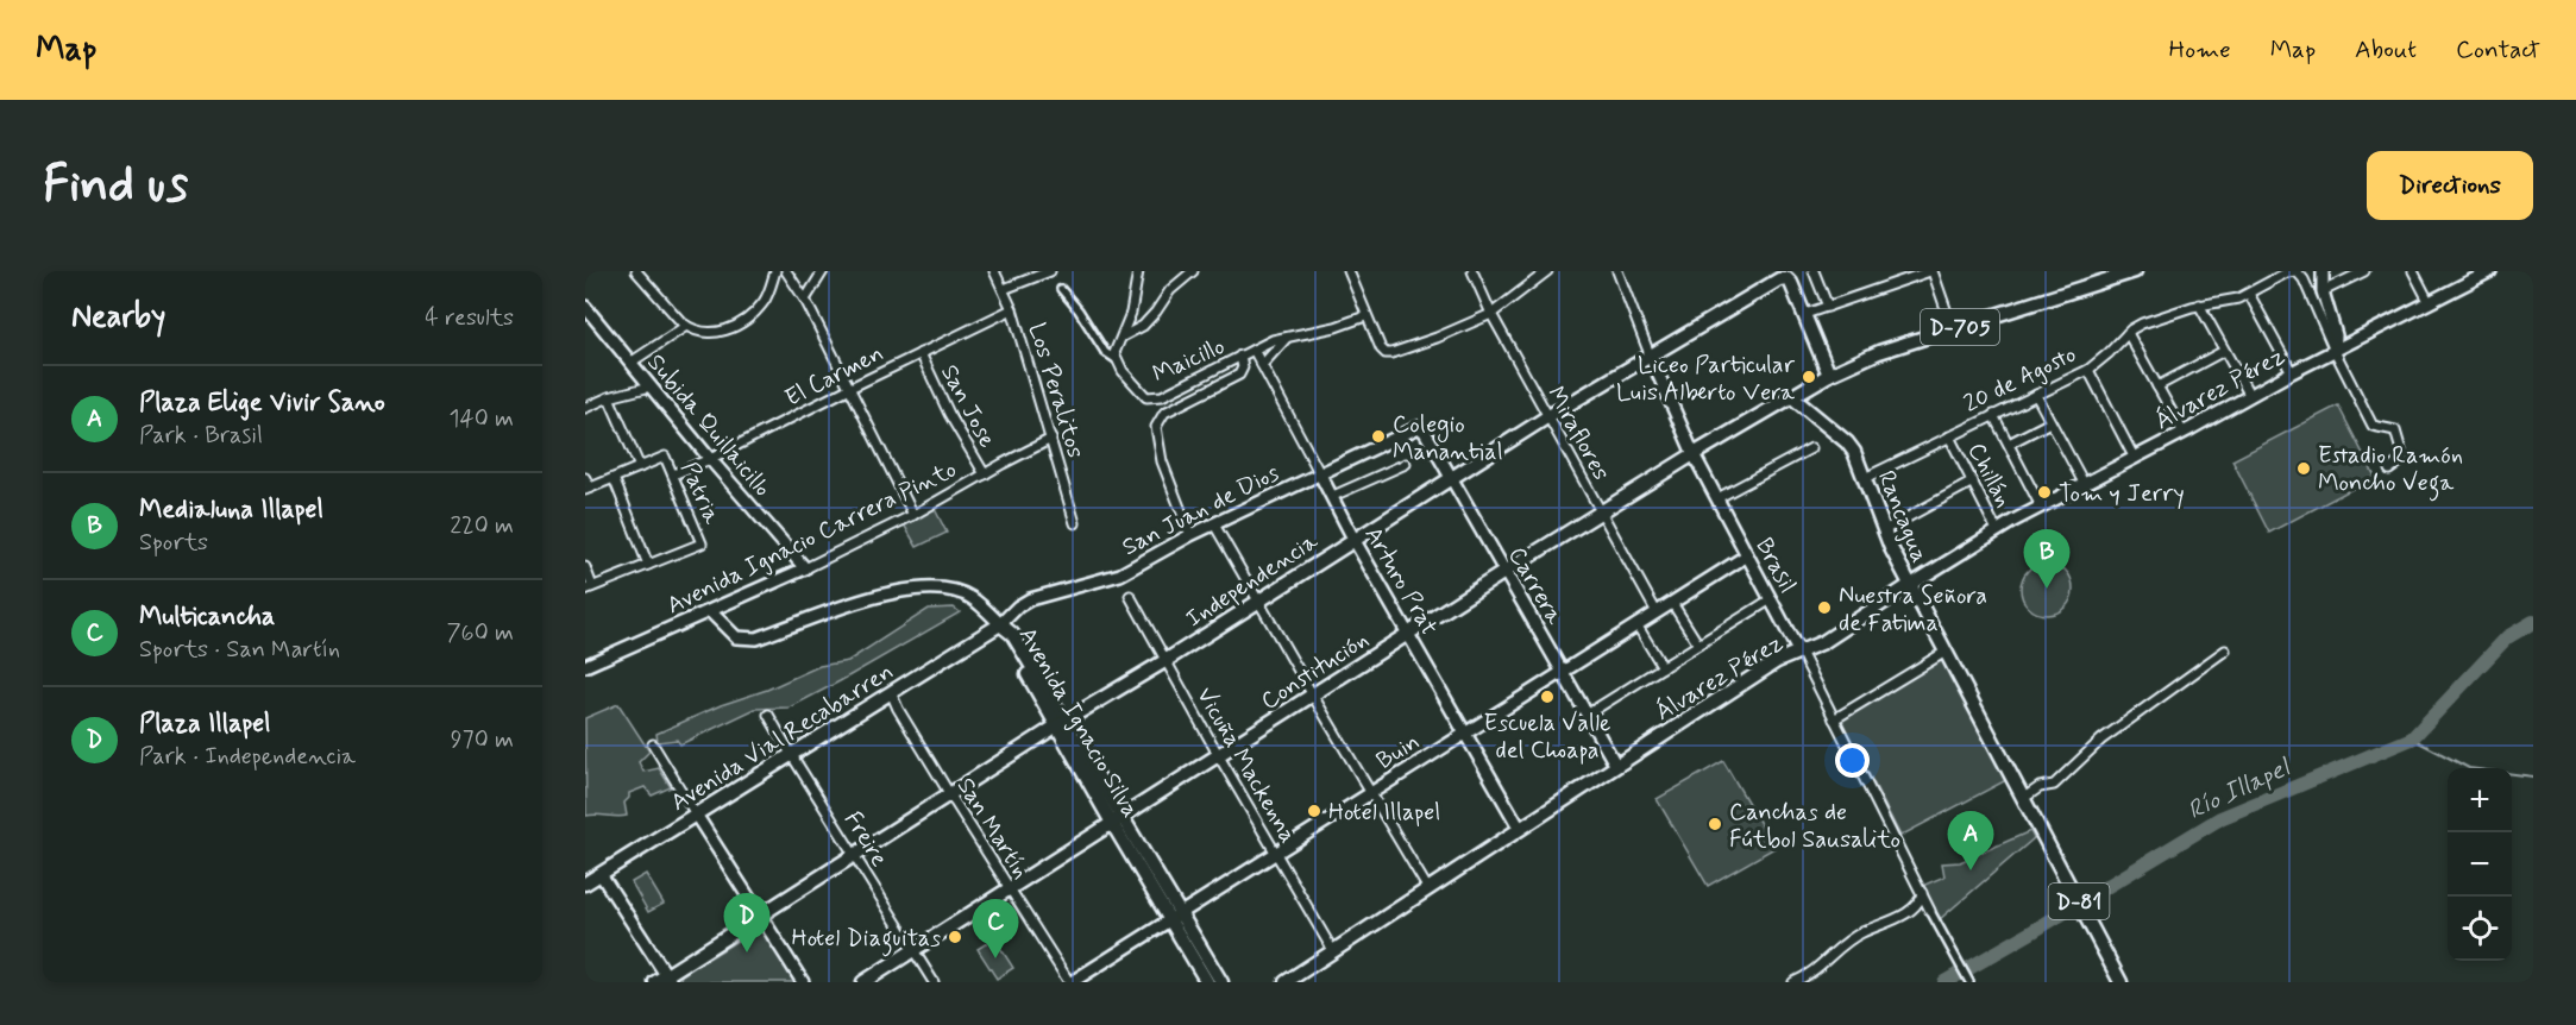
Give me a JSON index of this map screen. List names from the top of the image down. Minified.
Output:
{"streets":{"main road":["D-705","Álvarez Pérez","Rancagua","Independencia","Constitución","Avenida Ignacio Silva","Avenida Vial Recabarren","D-81"],"street":["Maicillo","El Carmen","20 de Agosto","Los Peralitos","San Jose","Subida Quillaicillo","Miraflores","Chillán","Patria","San Juan de Dios","Avenida Ignacio Carrera Pinto","Brasil","Arturo Prat","Carrera","Buin","Vicuña Mackenna","San Martín","Freire"]},"crossings":[["D-705","Rancagua"],["D-705","Independencia"],["D-705","Constitución"],["Maicillo","San Juan de Dios"],["El Carmen","Los Peralitos"],["El Carmen","San Jose"],["El Carmen","Subida Quillaicillo"],["El Carmen","Patria"],["20 de Agosto","Álvarez Pérez"],["20 de Agosto","Chillán"],["20 de Agosto","Rancagua"],["Álvarez Pérez","Chillán"],["Álvarez Pérez","Rancagua"],["Álvarez Pérez","Brasil"],["Álvarez Pérez","Arturo Prat"],["Álvarez Pérez","Carrera"],["Álvarez Pérez","Vicuña Mackenna"],["Los Peralitos","Avenida Ignacio Carrera Pinto"],["San Jose","Avenida Ignacio Carrera Pinto"],["Subida Quillaicillo","Avenida Ignacio Carrera Pinto"],["Miraflores","Independencia"],["Miraflores","Constitución"],["Miraflores","Buin"],["San Juan de Dios","Arturo Prat"],["San Juan de Dios","Carrera"],["San Juan de Dios","Avenida Ignacio Silva"],["San Juan de Dios","Avenida Vial Recabarren"],["Rancagua","Constitución"],["Brasil","Independencia"],["Brasil","Constitución"],["Brasil","Buin"],["Independencia","Arturo Prat"],["Independencia","Carrera"],["Independencia","Avenida Ignacio Silva"],["Independencia","Vicuña Mackenna"],["Independencia","San Martín"],["Independencia","Freire"],["Arturo Prat","Constitución"],["Arturo Prat","Buin"],["Carrera","Constitución"],["Carrera","Buin"],["Constitución","Avenida Ignacio Silva"],["Constitución","Vicuña Mackenna"],["Constitución","San Martín"],["Constitución","Freire"],["Avenida Ignacio Silva","Avenida Vial Recabarren"],["Avenida Ignacio Silva","Buin"],["Avenida Vial Recabarren","San Martín"],["Avenida Vial Recabarren","Freire"],["Buin","Vicuña Mackenna"],["Buin","San Martín"]],"water":["Río Illapel"],"places":["Liceo Particular Luis Alberto Vera","Colegio Manantial","Estadio Ramón Moncho Vega","Tom y Jerry","Nuestra Señora de Fatima","Escuela Valle del Choapa","Hotel Illapel","Canchas de Fútbol Sausalito","Hotel Diaguitas"],"page":{"header":"Map","nav":["Home","Map","About","Contact"],"buttons":"Directions","title":"Find us","heading":["Nearby","4 results"],"list":[{"mark":"A","name":"Plaza Elige Vivir Sano","note":"Park · Brasil","value":"140 m"},{"mark":"B","name":"Medialuna Illapel","note":"Sports","value":"220 m"},{"mark":"C","name":"Multicancha","note":"Sports · San Martín","value":"760 m"},{"mark":"D","name":"Plaza Illapel","note":"Park · Independencia","value":"970 m"}],"pins":["B","A","D","C"],"map_buttons":["+","−"]}}
